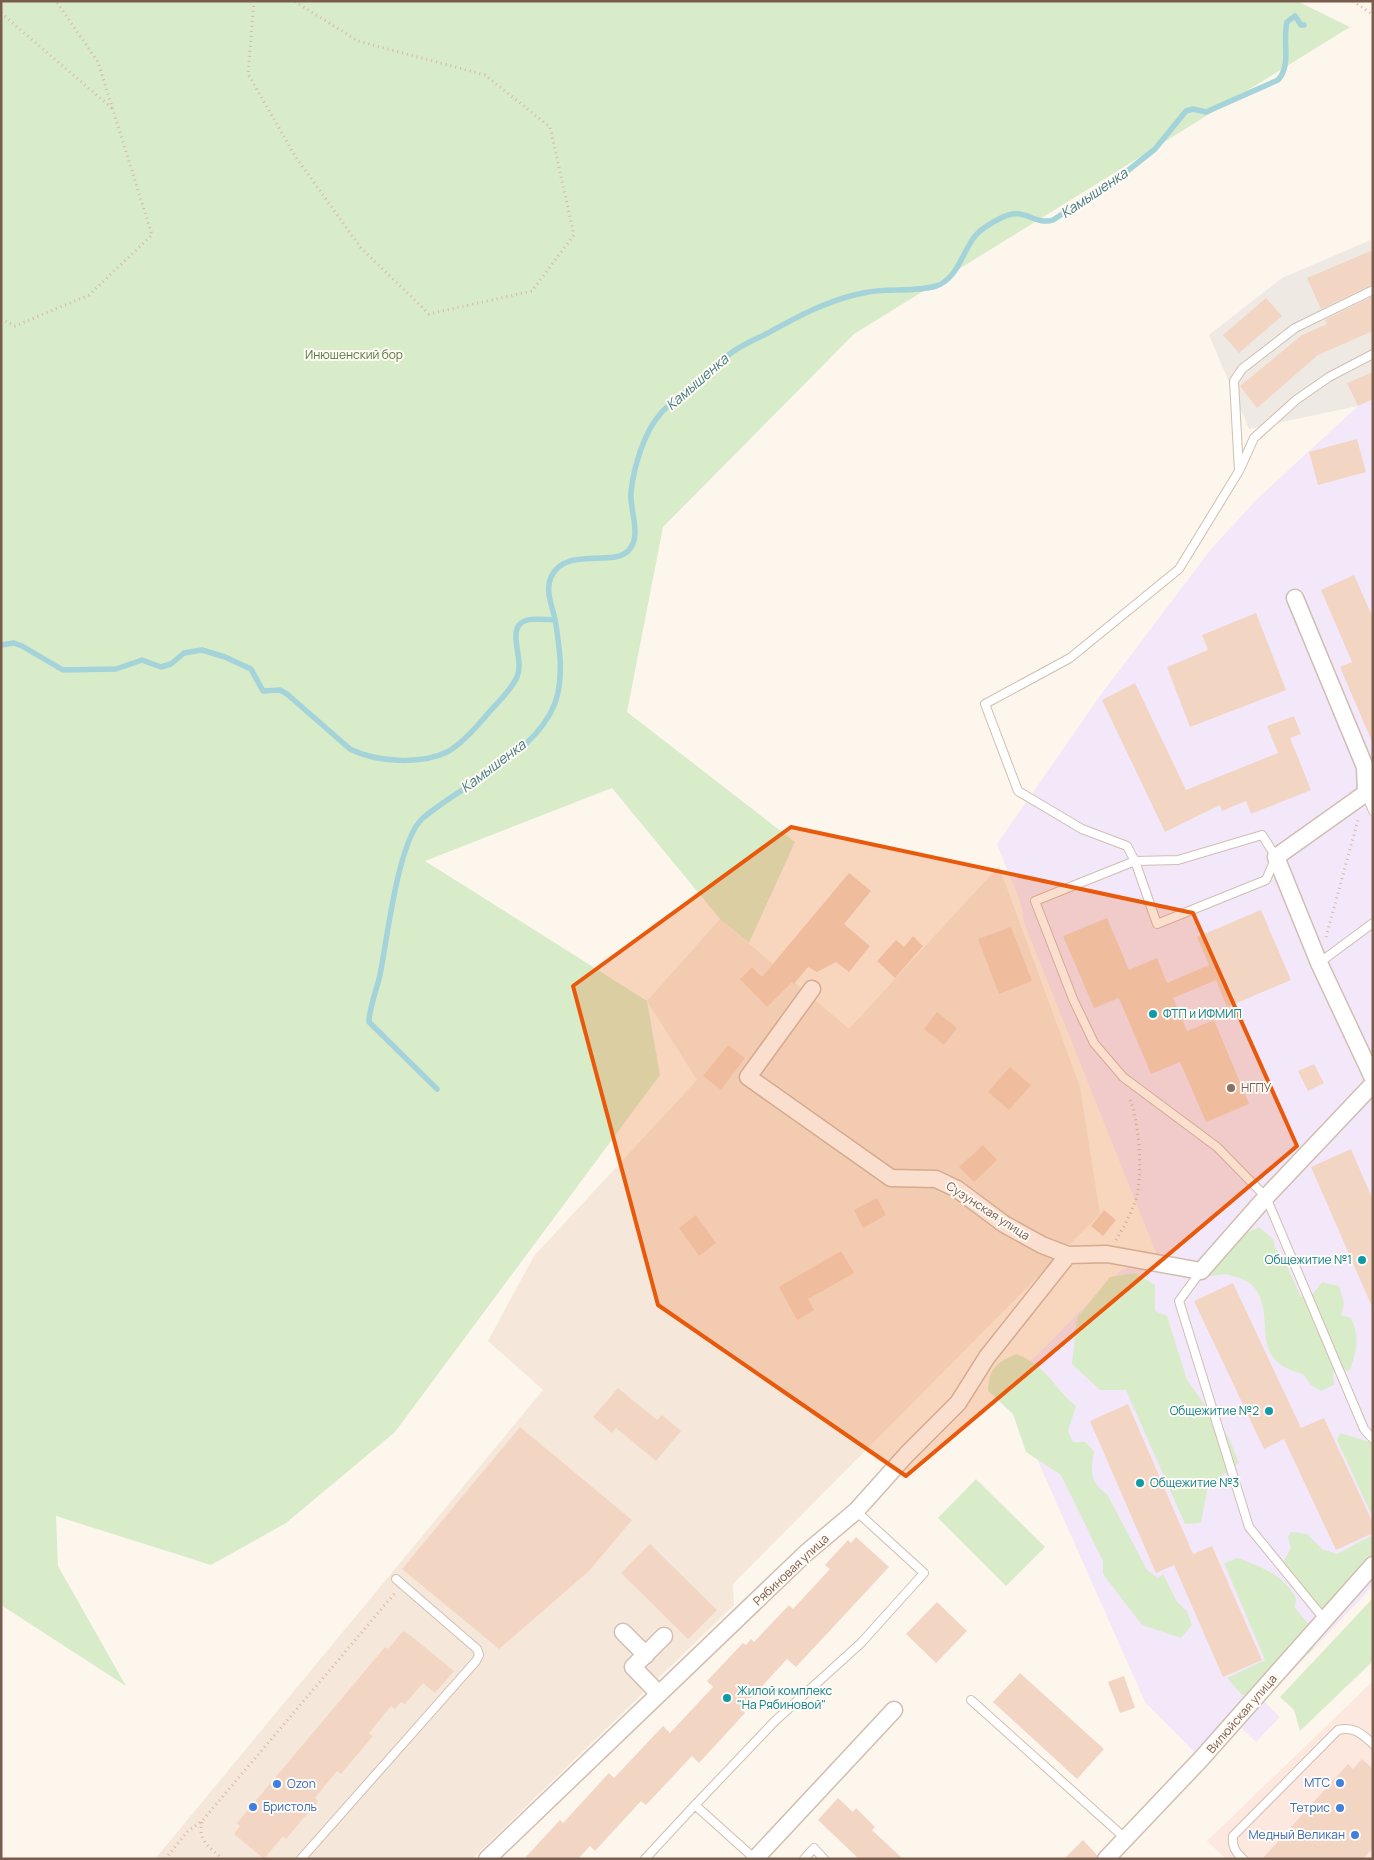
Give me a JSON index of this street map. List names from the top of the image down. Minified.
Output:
{"streets":{"street":["Сузунская улица","Рябиновая улица","Вилюйская улица"]},"crossings":[["Сузунская улица","Рябиновая улица"]],"water":["Камышенка"],"parks":["Инюшенский бор"],"places":["ФТП и ИФМИП","НГПУ","Общежитие №1","Общежитие №2","Общежитие №3","Жилой комплекс \"На Рябиновой\"","МТС","Ozon","Бристоль","Тетрис","Медный Великан"]}
